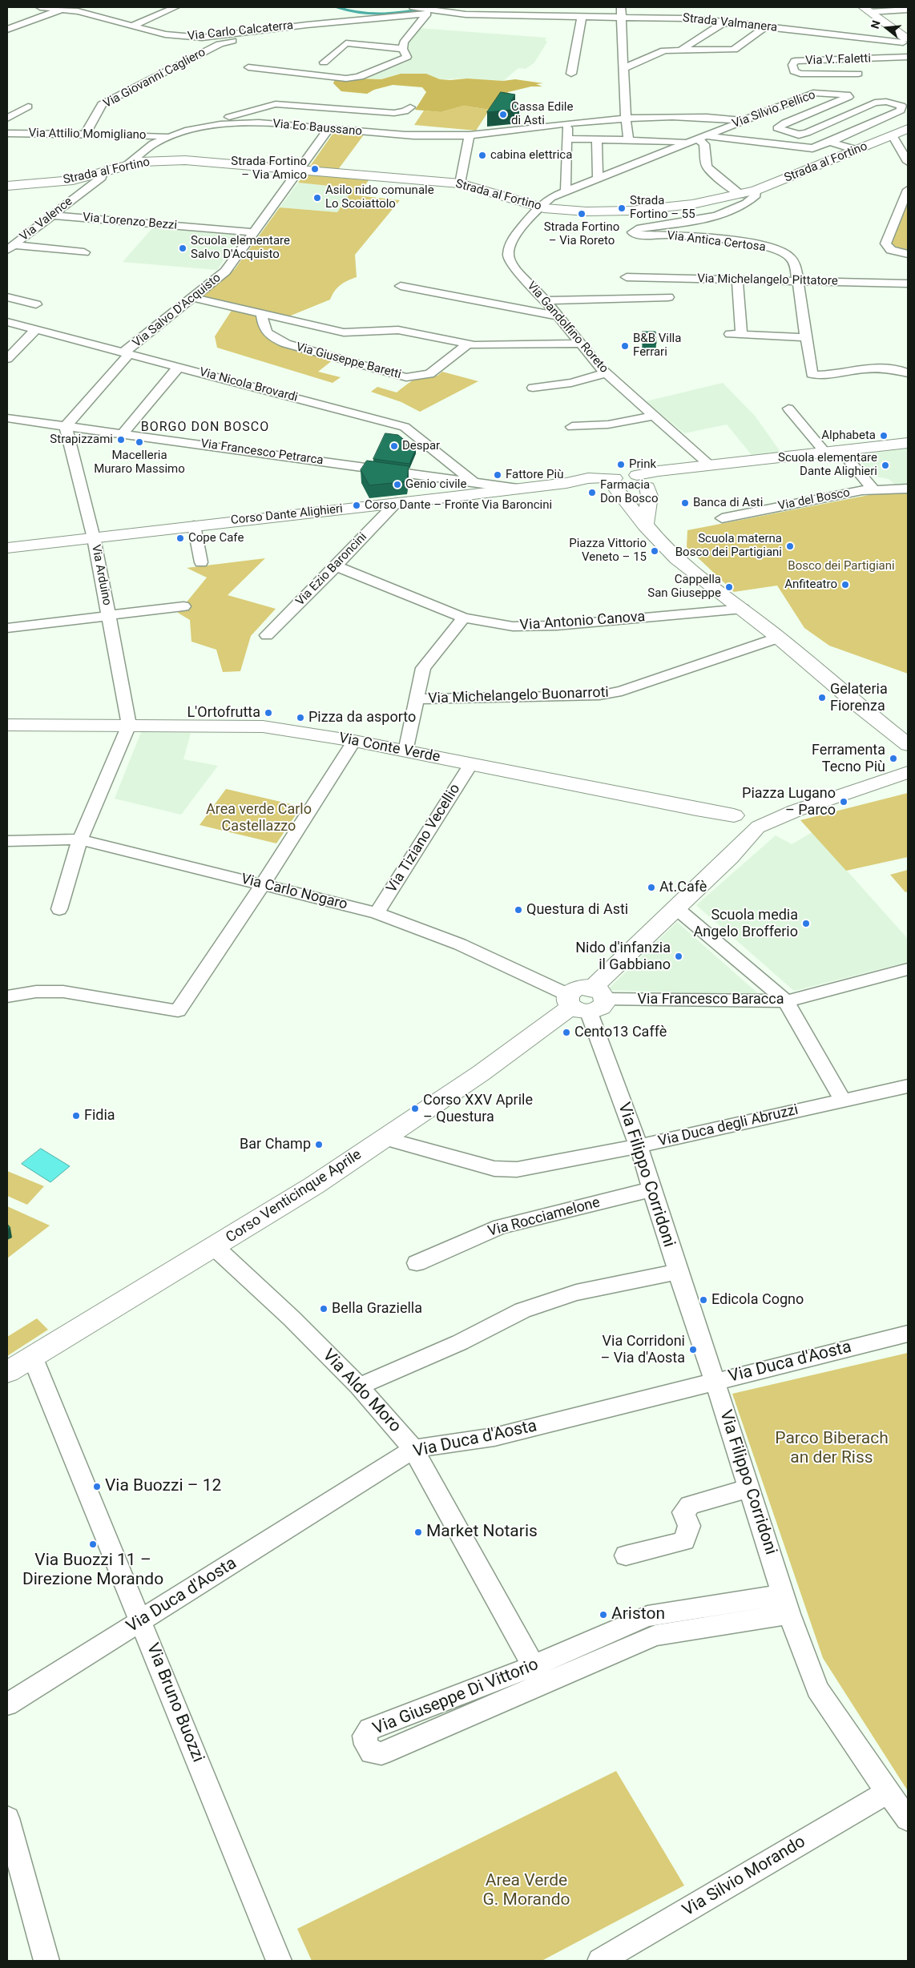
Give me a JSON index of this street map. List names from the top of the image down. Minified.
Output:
{"streets":{"street":["Strada Valmanera","Via Carlo Calcaterra","Via V. Faletti","Via Giovanni Cagliero","Via Silvio Pellico","Via Eo Baussano","Via Attilio Momigliano","Strada al Fortino","Via Valence","Via Lorenzo Bezzi","Via Antica Certosa","Via Michelangelo Pittatore","Via Salvo D'Acquisto","Via Gandolfino Roreto","Via Giuseppe Baretti","Via Nicola Brovardi","Via Francesco Petrarca","Via del Bosco","Corso Dante Alighieri","Via Ezio Baroncini","Via Arduino","Via Antonio Canova","Via Michelangelo Buonarroti","Via Conte Verde","Via Tiziano Vecellio","Via Carlo Nogaro","Via Francesco Baracca","Via Duca degli Abruzzi","Via Filippo Corridoni","Corso Venticinque Aprile","Via Rocciamelone","Via Duca d'Aosta","Via Aldo Moro","Via Giuseppe Di Vittorio","Via Bruno Buozzi","Via Silvio Morando"]},"crossings":[["Strada Valmanera","Via Carlo Calcaterra"],["Via Carlo Calcaterra","Via Giovanni Cagliero"],["Via Giovanni Cagliero","Via Attilio Momigliano"],["Via Silvio Pellico","Via Eo Baussano"],["Via Silvio Pellico","Strada al Fortino"],["Via Silvio Pellico","Via Gandolfino Roreto"],["Via Eo Baussano","Via Attilio Momigliano"],["Via Eo Baussano","Strada al Fortino"],["Via Eo Baussano","Via Salvo D'Acquisto"],["Strada al Fortino","Via Valence"],["Strada al Fortino","Via Antica Certosa"],["Strada al Fortino","Via Salvo D'Acquisto"],["Strada al Fortino","Via Gandolfino Roreto"],["Via Valence","Via Lorenzo Bezzi"],["Via Lorenzo Bezzi","Via Salvo D'Acquisto"],["Via Antica Certosa","Via Michelangelo Pittatore"],["Via Salvo D'Acquisto","Via Giuseppe Baretti"],["Via Salvo D'Acquisto","Via Nicola Brovardi"],["Via Salvo D'Acquisto","Via Francesco Petrarca"],["Via Salvo D'Acquisto","Via Arduino"],["Via Gandolfino Roreto","Via Giuseppe Baretti"],["Via Nicola Brovardi","Via Francesco Petrarca"],["Via Francesco Petrarca","Corso Dante Alighieri"],["Via Francesco Petrarca","Via Arduino"],["Corso Dante Alighieri","Via Ezio Baroncini"],["Corso Dante Alighieri","Via Arduino"],["Via Ezio Baroncini","Via Antonio Canova"],["Via Arduino","Via Conte Verde"],["Via Conte Verde","Via Tiziano Vecellio"],["Via Conte Verde","Corso Venticinque Aprile"],["Via Tiziano Vecellio","Via Carlo Nogaro"],["Via Carlo Nogaro","Via Francesco Baracca"],["Via Carlo Nogaro","Via Filippo Corridoni"],["Via Carlo Nogaro","Corso Venticinque Aprile"],["Via Francesco Baracca","Via Filippo Corridoni"],["Via Francesco Baracca","Corso Venticinque Aprile"],["Via Duca degli Abruzzi","Via Filippo Corridoni"],["Via Duca degli Abruzzi","Corso Venticinque Aprile"],["Via Filippo Corridoni","Corso Venticinque Aprile"],["Via Filippo Corridoni","Via Rocciamelone"],["Via Filippo Corridoni","Via Duca d'Aosta"],["Via Filippo Corridoni","Via Giuseppe Di Vittorio"],["Via Filippo Corridoni","Via Silvio Morando"],["Corso Venticinque Aprile","Via Aldo Moro"],["Corso Venticinque Aprile","Via Bruno Buozzi"],["Via Duca d'Aosta","Via Aldo Moro"],["Via Duca d'Aosta","Via Bruno Buozzi"],["Via Aldo Moro","Via Giuseppe Di Vittorio"]],"districts":["BORGO DON BOSCO"],"parks":["Bosco dei Partigiani","Area verde Carlo Castellazzo","Parco Biberach an der Riss","Area Verde G. Morando"],"places":["Cassa Edile di Asti","cabina elettrica","Strada Fortino – Via Amico","Asilo nido comunale Lo Scoiattolo","Strada Fortino – 55","Strada Fortino – Via Roreto","Scuola elementare Salvo D'Acquisto","B&B Villa Ferrari","Alphabeta","Strapizzami","Macelleria Muraro Massimo","Despar","Prink","Scuola elementare Dante Alighieri","Fattore Più","Genio civile","Farmacia Don Bosco","Banca di Asti","Corso Dante – Fronte Via Baroncini","Cope Cafe","Scuola materna Bosco dei Partigiani","Piazza Vittorio Veneto – 15","Anfiteatro","Cappella San Giuseppe","Gelateria Fiorenza","L'Ortofrutta","Pizza da asporto","Ferramenta Tecno Più","Piazza Lugano – Parco","At.Cafè","Questura di Asti","Scuola media Angelo Brofferio","Nido d'infanzia il Gabbiano","Cento13 Caffè","Corso XXV Aprile – Questura","Fidia","Bar Champ","Edicola Cogno","Bella Graziella","Via Corridoni – Via d'Aosta","Via Buozzi – 12","Market Notaris","Via Buozzi 11 – Direzione Morando","Ariston"],"north":"left"}
